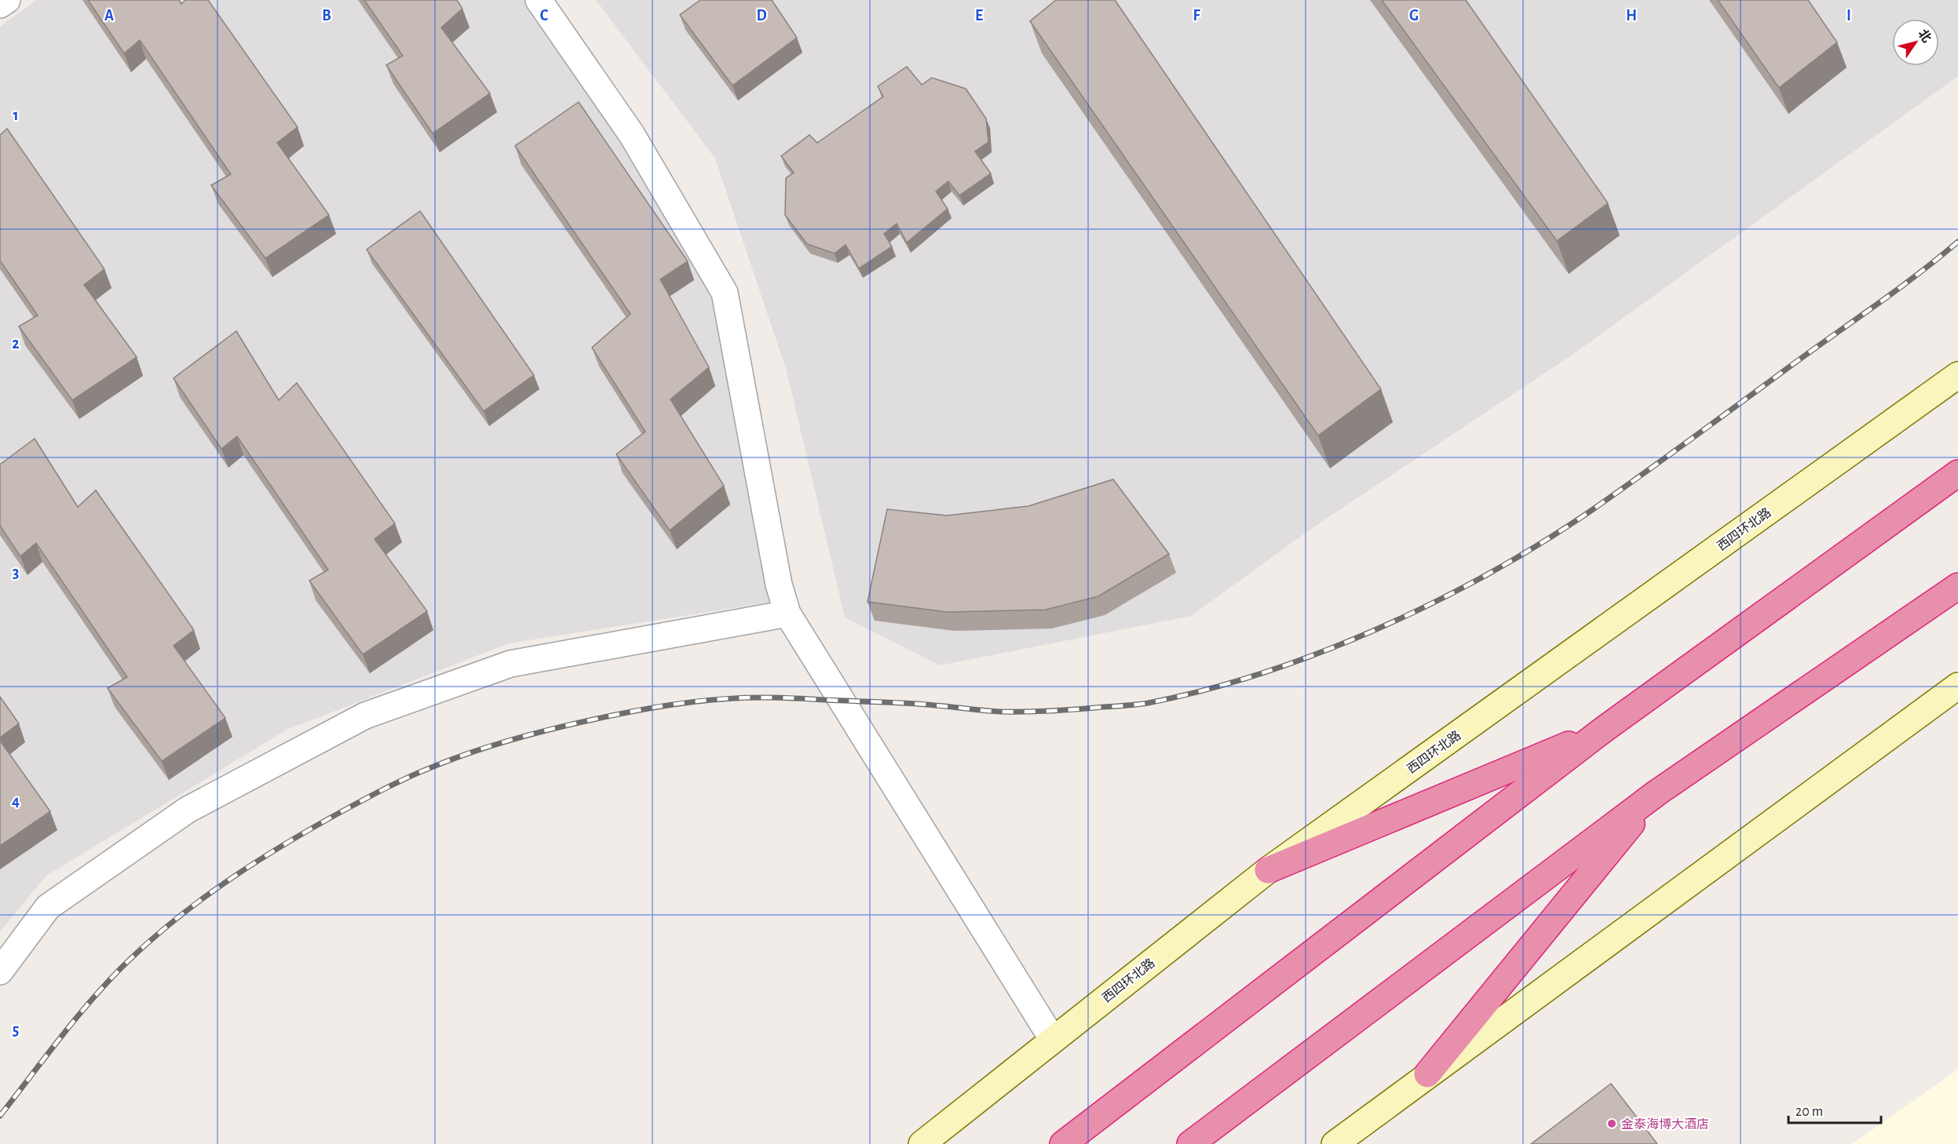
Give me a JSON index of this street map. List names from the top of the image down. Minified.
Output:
{"streets":{"street":["西四环北路"]},"places":["金泰海博大酒店"],"scale_bar":"20 m","north":"top right","grid":{"columns":["A","B","C","D","E","F","G","H","I"],"rows":["1","2","3","4","5"]}}
